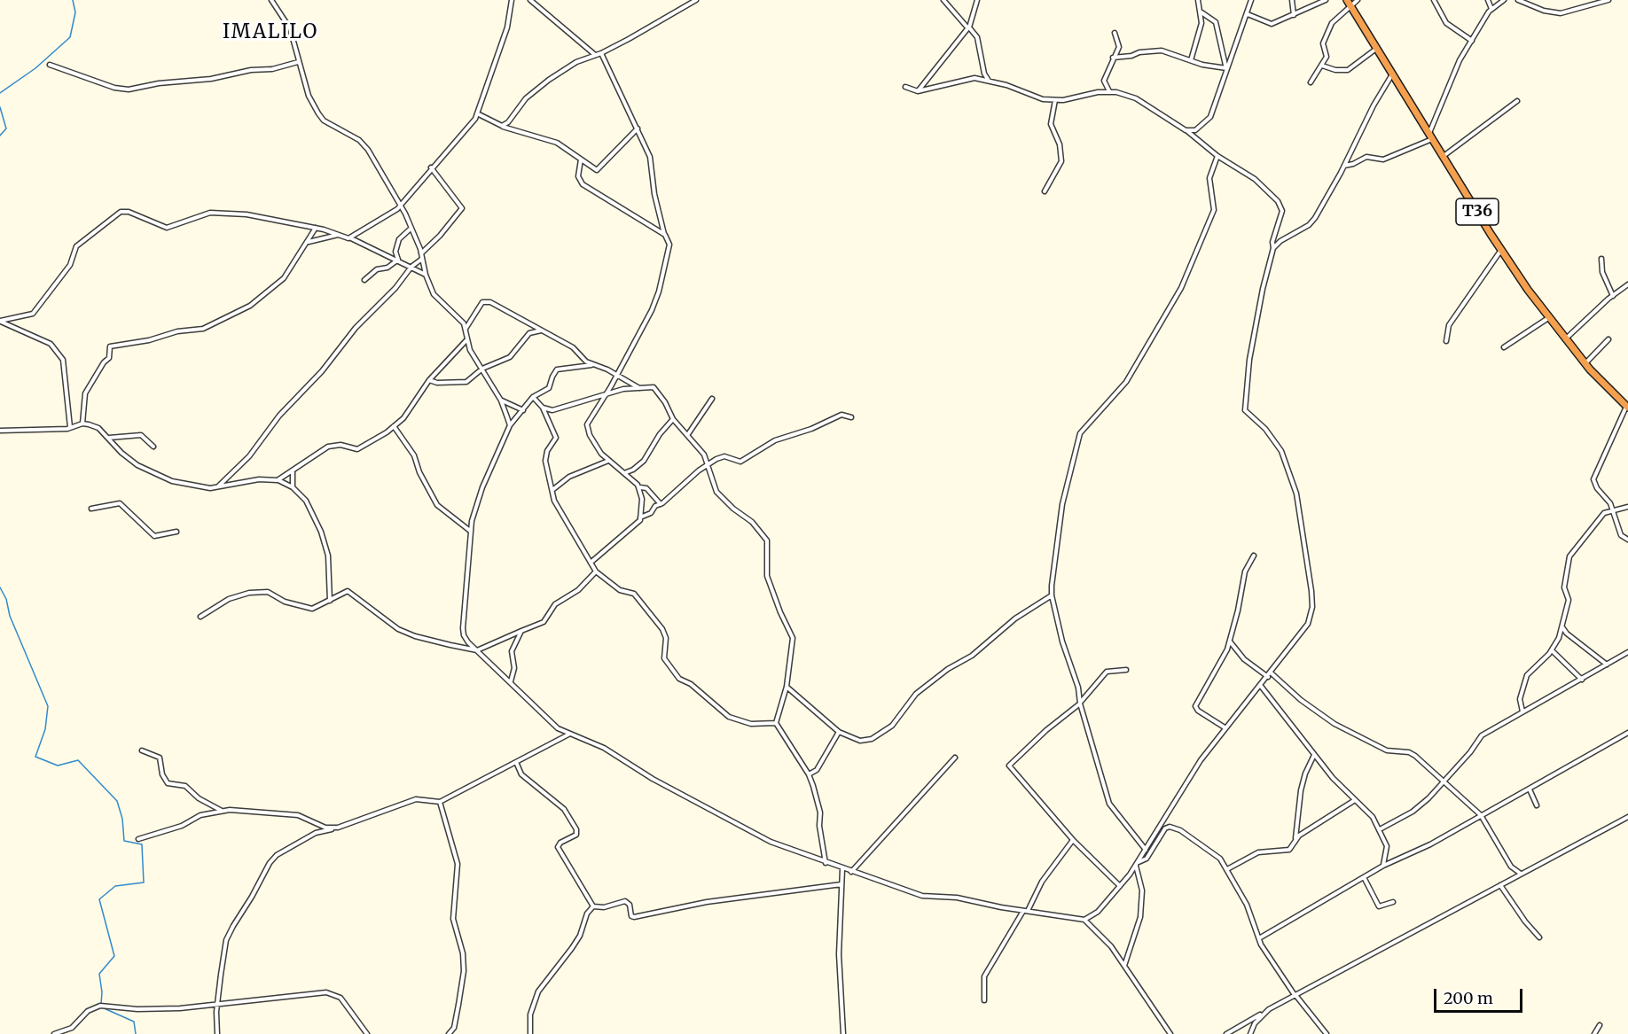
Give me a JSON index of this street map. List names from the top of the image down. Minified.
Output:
{"streets":{"highway":["T36"]},"districts":["IMALILO"],"scale_bar":"200 m"}
